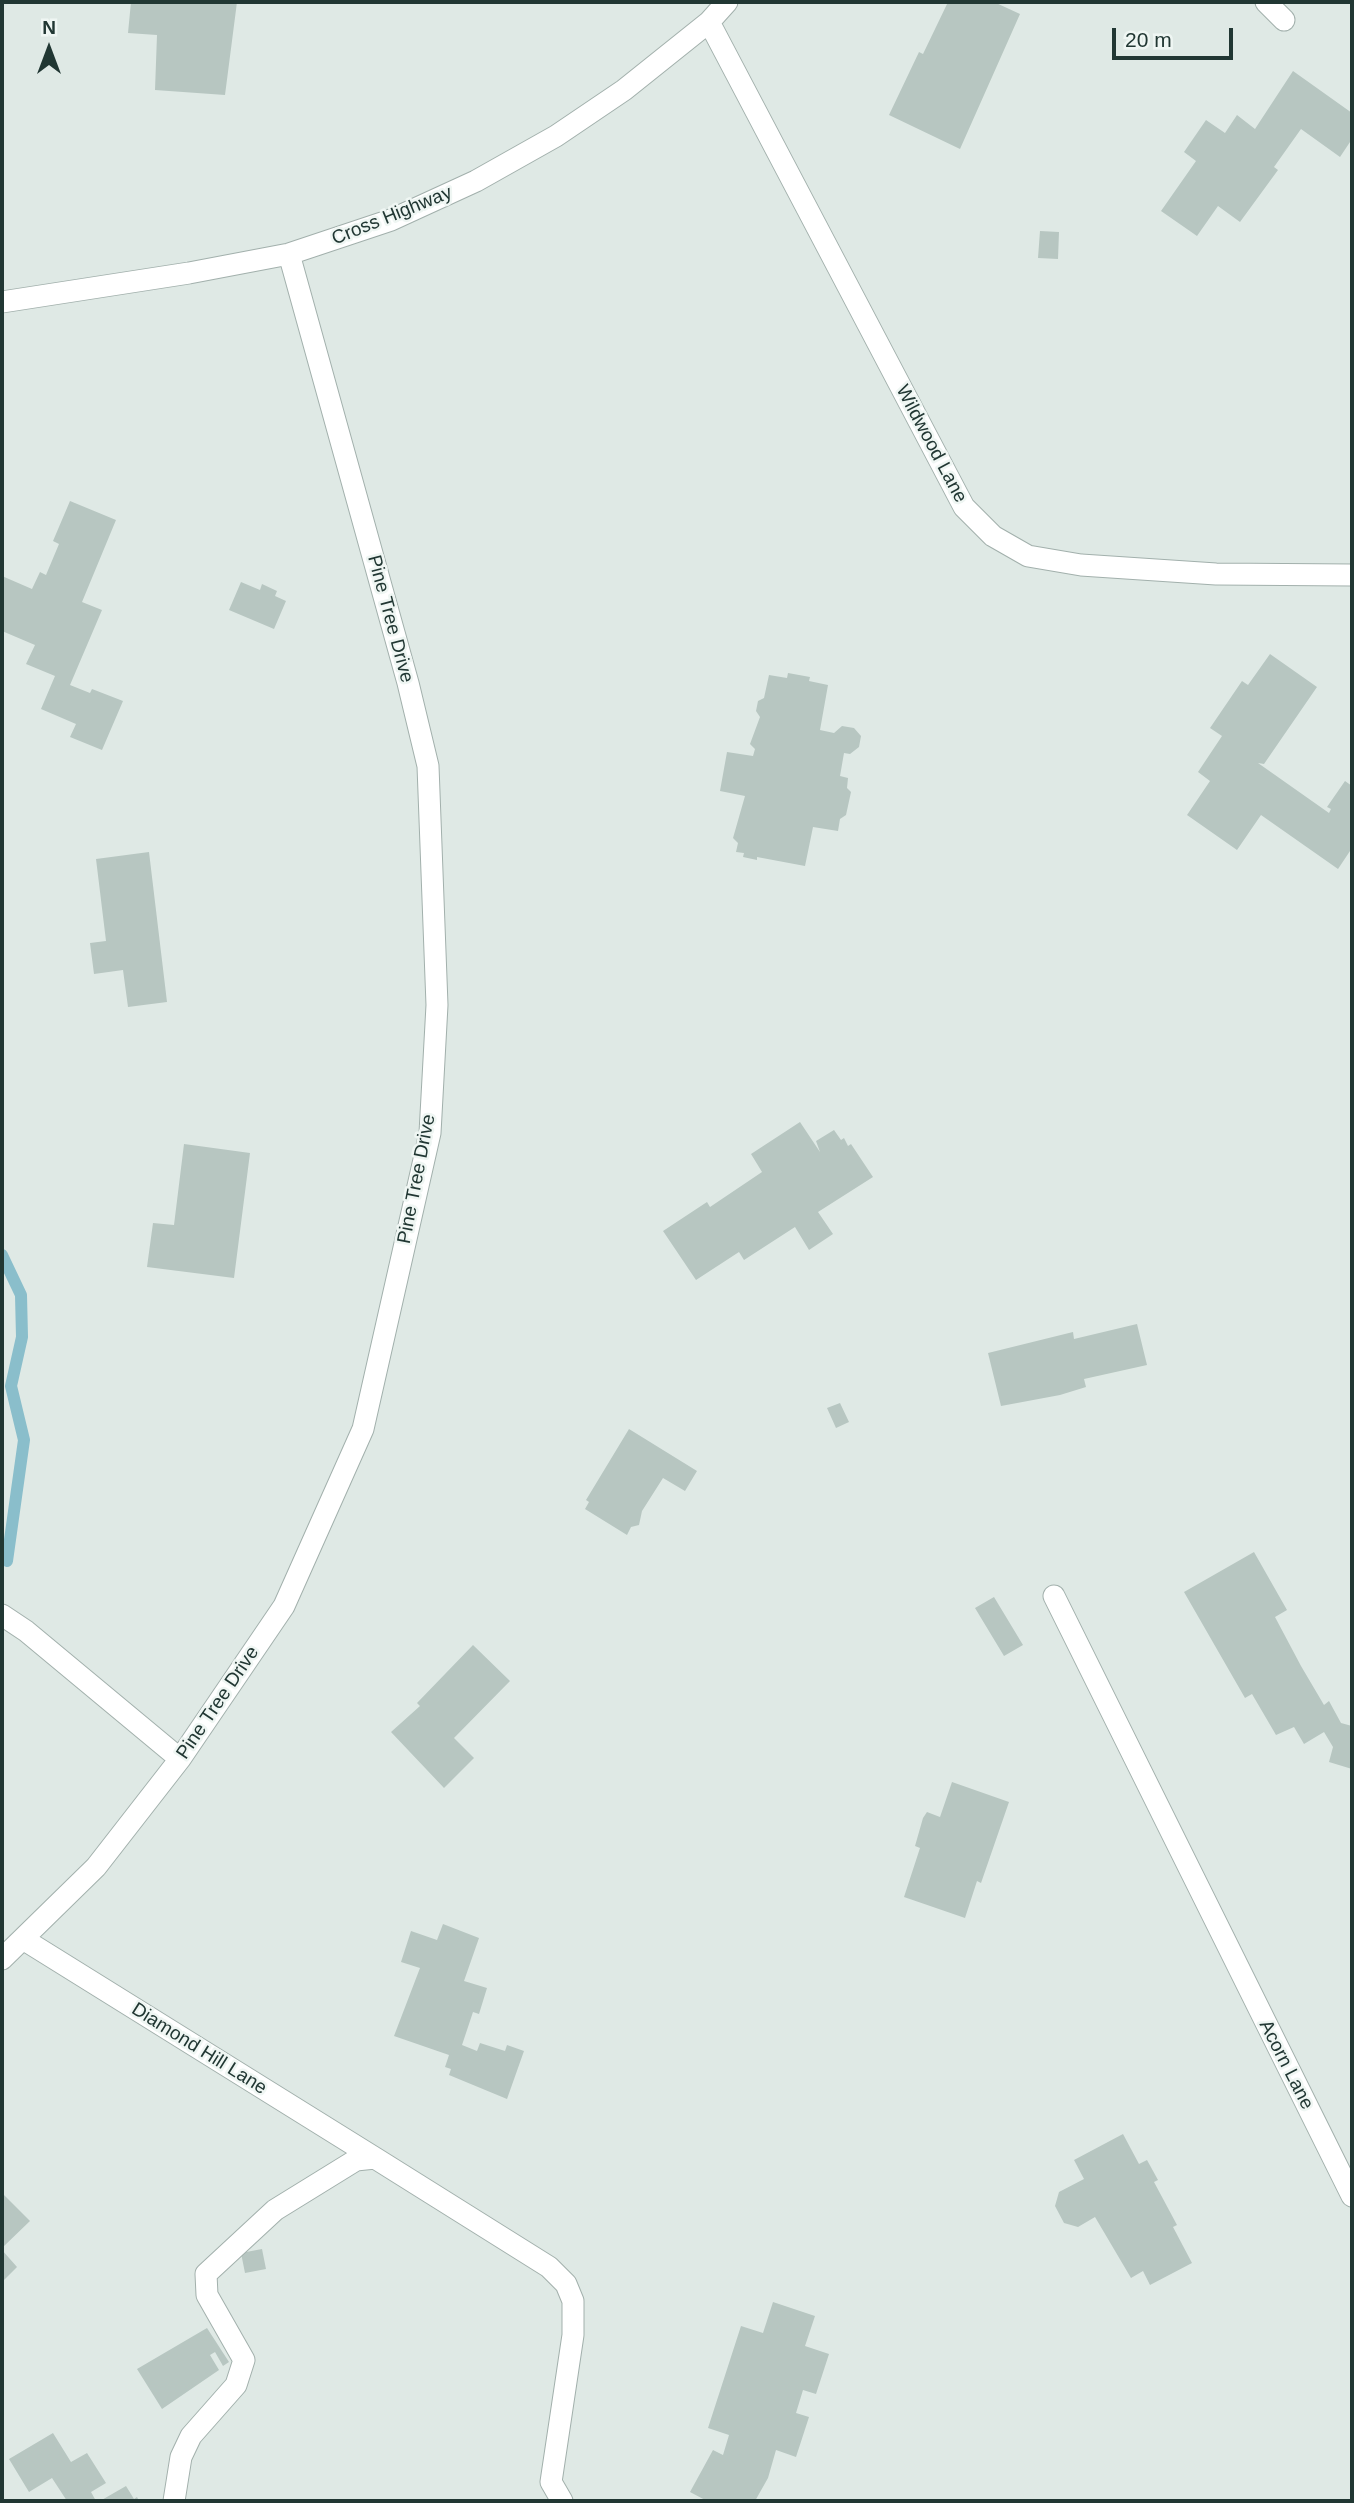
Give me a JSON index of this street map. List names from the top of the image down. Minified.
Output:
{"streets":{"street":["Cross Highway","Wildwood Lane","Pine Tree Drive","Diamond Hill Lane","Acorn Lane"]},"crossings":[["Cross Highway","Wildwood Lane"],["Cross Highway","Pine Tree Drive"],["Pine Tree Drive","Diamond Hill Lane"]],"scale_bar":"20 m","north":"top"}
